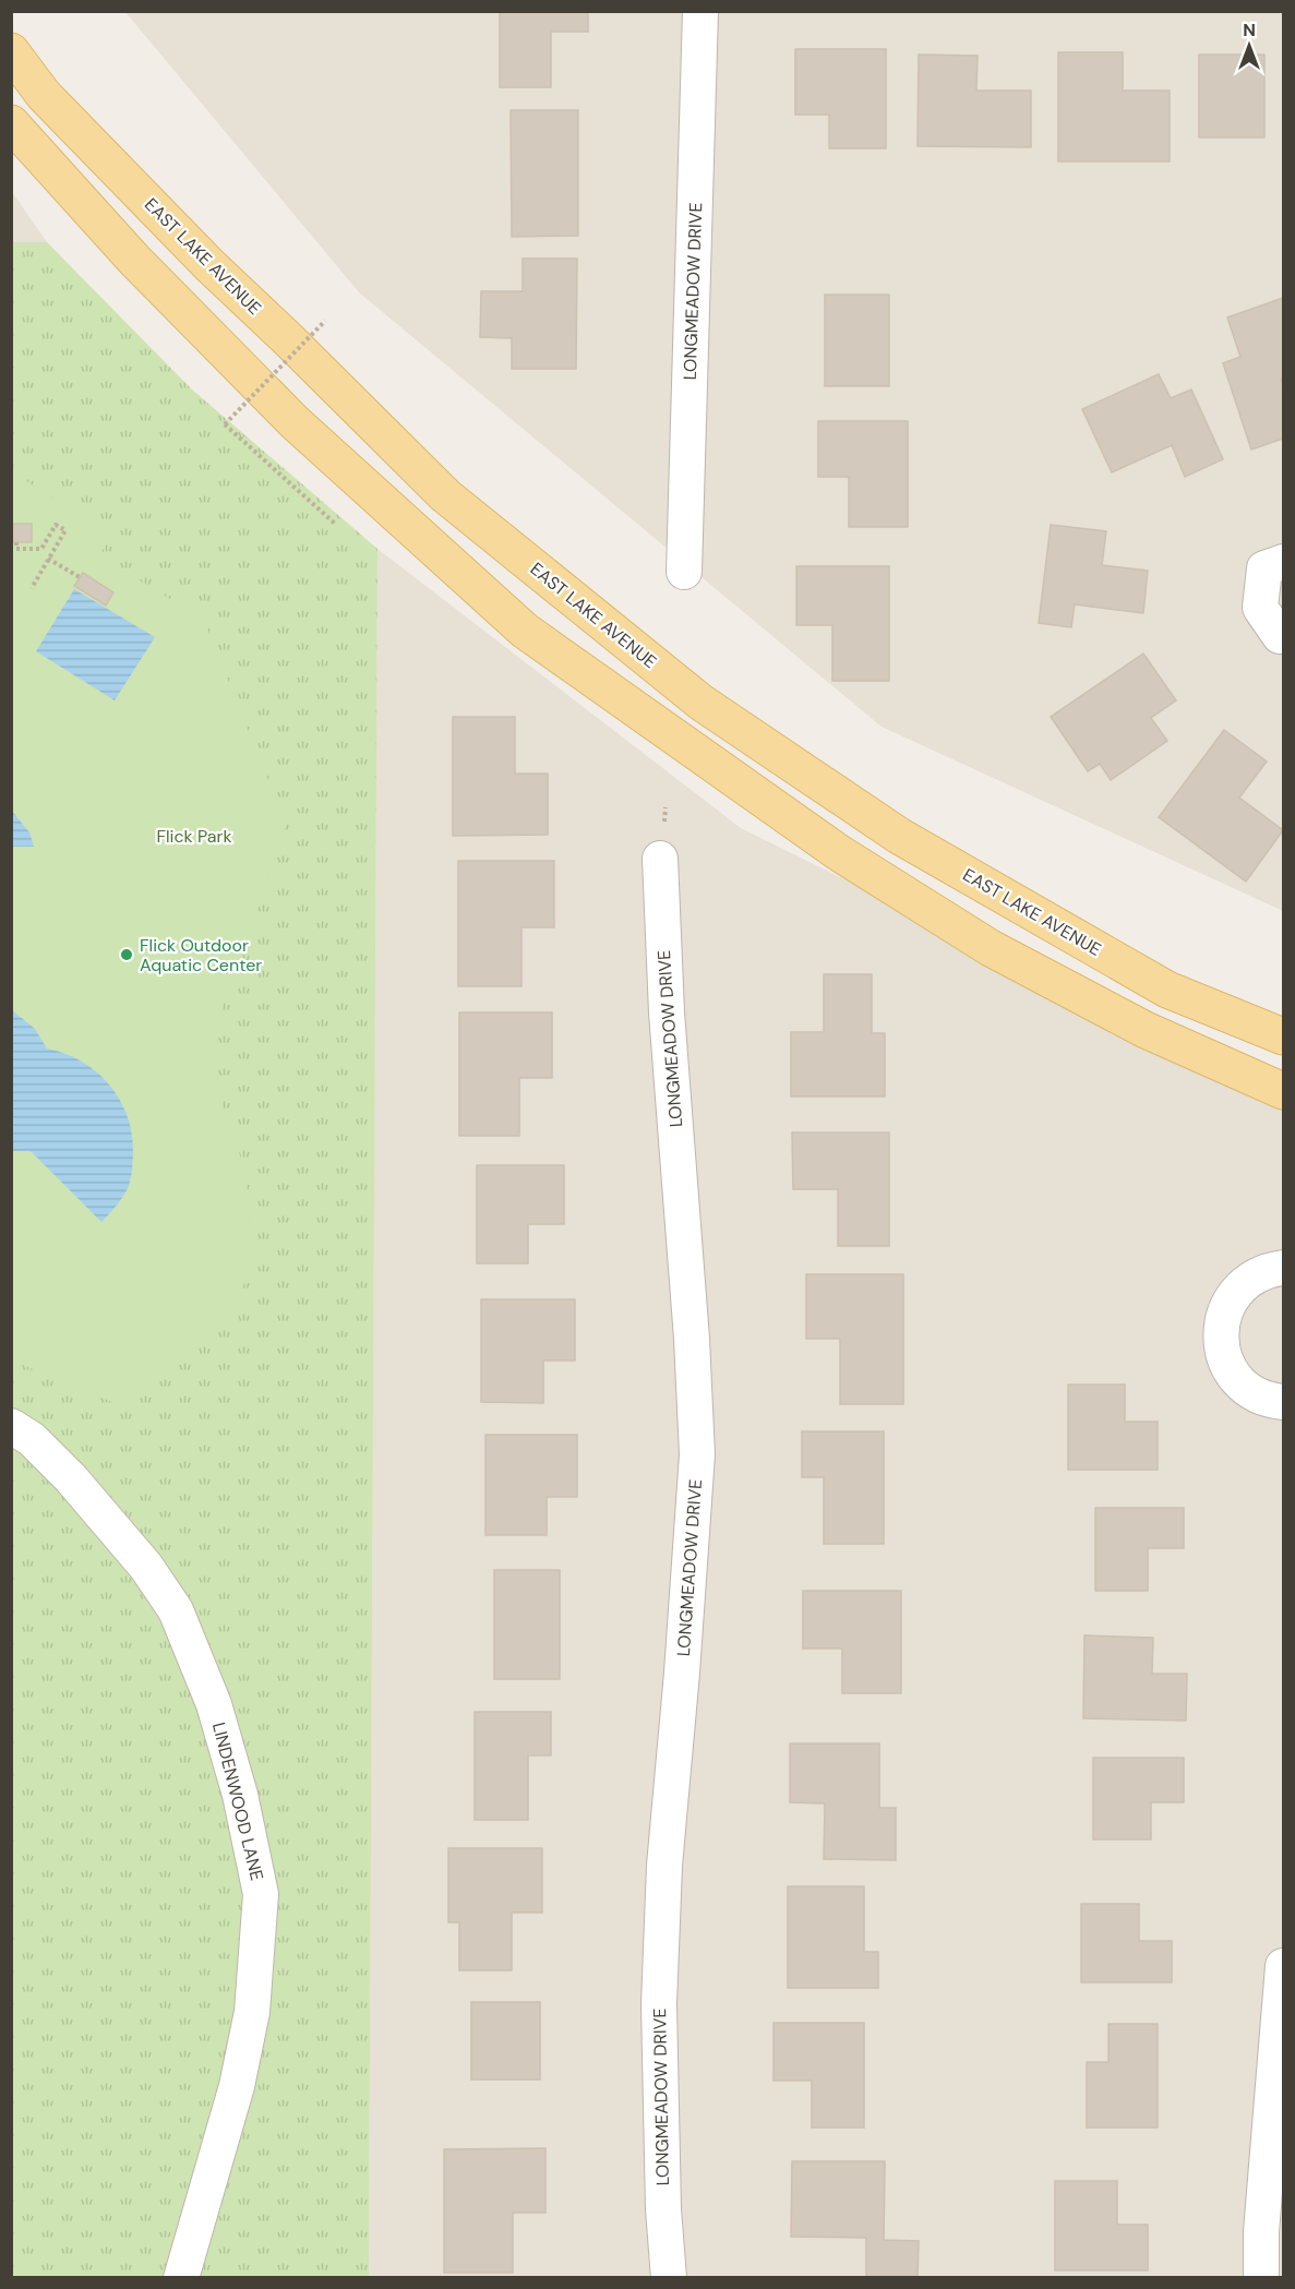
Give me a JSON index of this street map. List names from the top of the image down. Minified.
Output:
{"streets":{"main road":["EAST LAKE AVENUE"],"street":["LONGMEADOW DRIVE","LINDENWOOD LANE"]},"parks":["Flick Park"],"places":["Flick Outdoor Aquatic Center"],"north":"top"}
